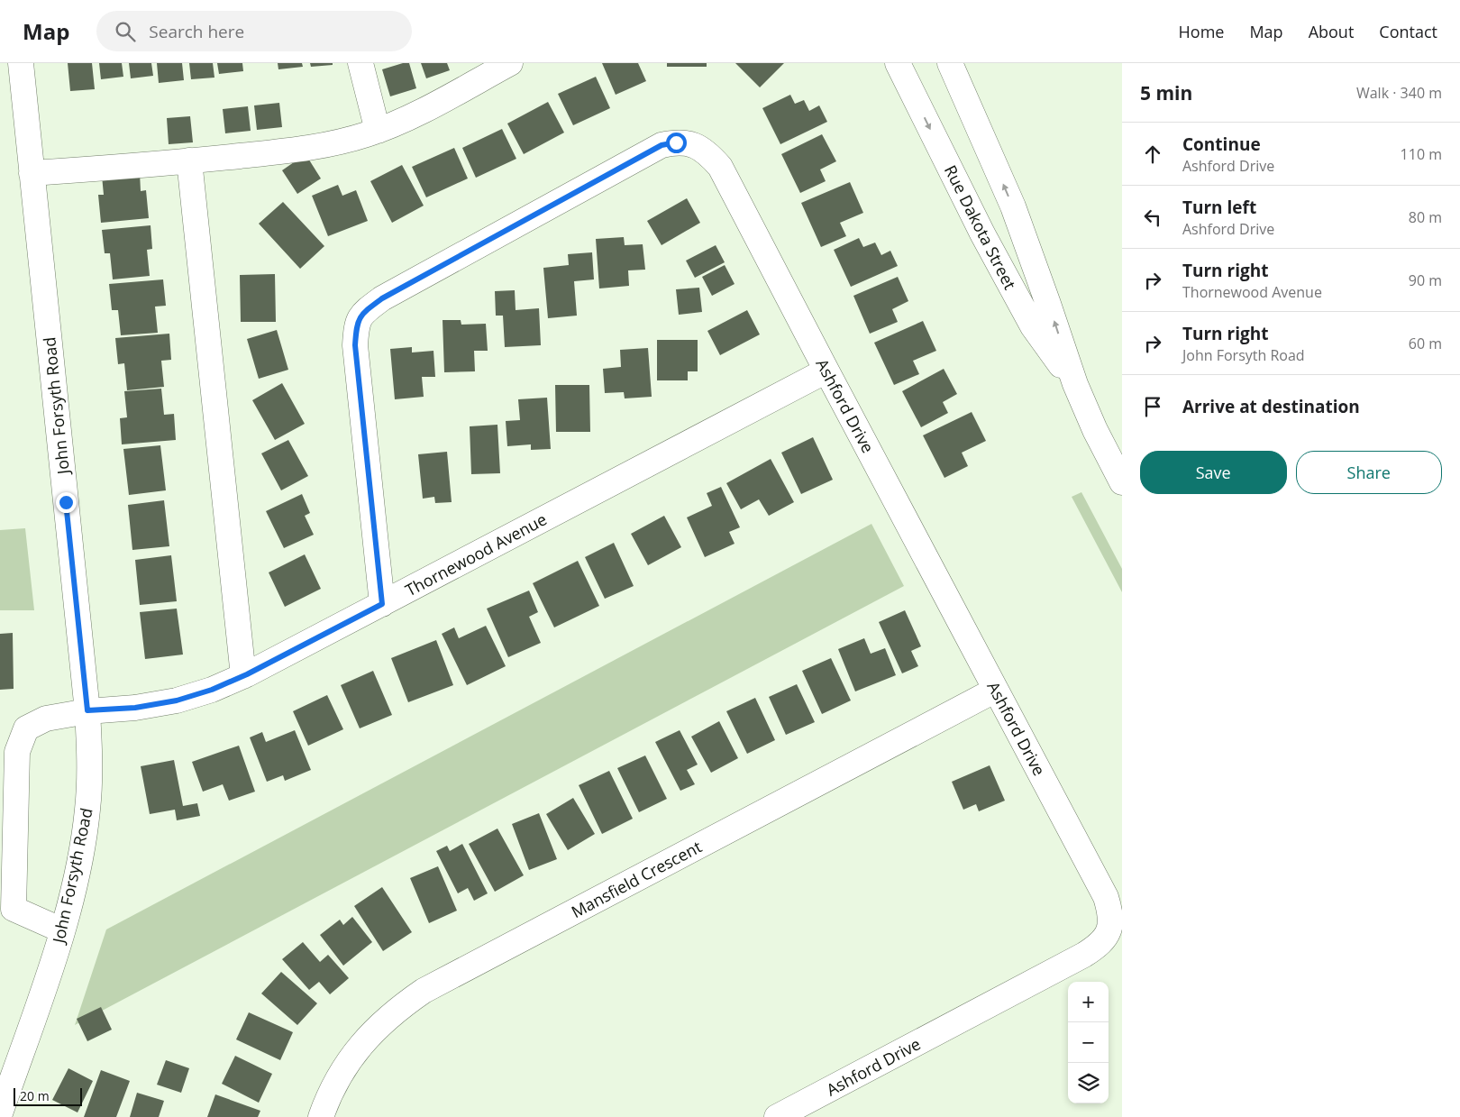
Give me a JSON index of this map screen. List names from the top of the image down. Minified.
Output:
{"streets":{"street":["Rue Dakota Street","John Forsyth Road","Ashford Drive","Thornewood Avenue","Mansfield Crescent"]},"crossings":[["John Forsyth Road","Thornewood Avenue"],["Ashford Drive","Thornewood Avenue"],["Ashford Drive","Mansfield Crescent"]],"scale_bar":"20 m","page":{"header":"Map","search":"Search here","nav":["Home","Map","About","Contact"],"heading":["5 min","Walk · 340 m"],"list":[["Continue","Ashford Drive","110 m"],["Turn left","Ashford Drive","80 m"],["Turn right","Thornewood Avenue","90 m"],["Turn right","John Forsyth Road","60 m"],"Arrive at destination"],"buttons":["Save","Share"],"map_buttons":["+","−"],"scale":"20 m"}}
